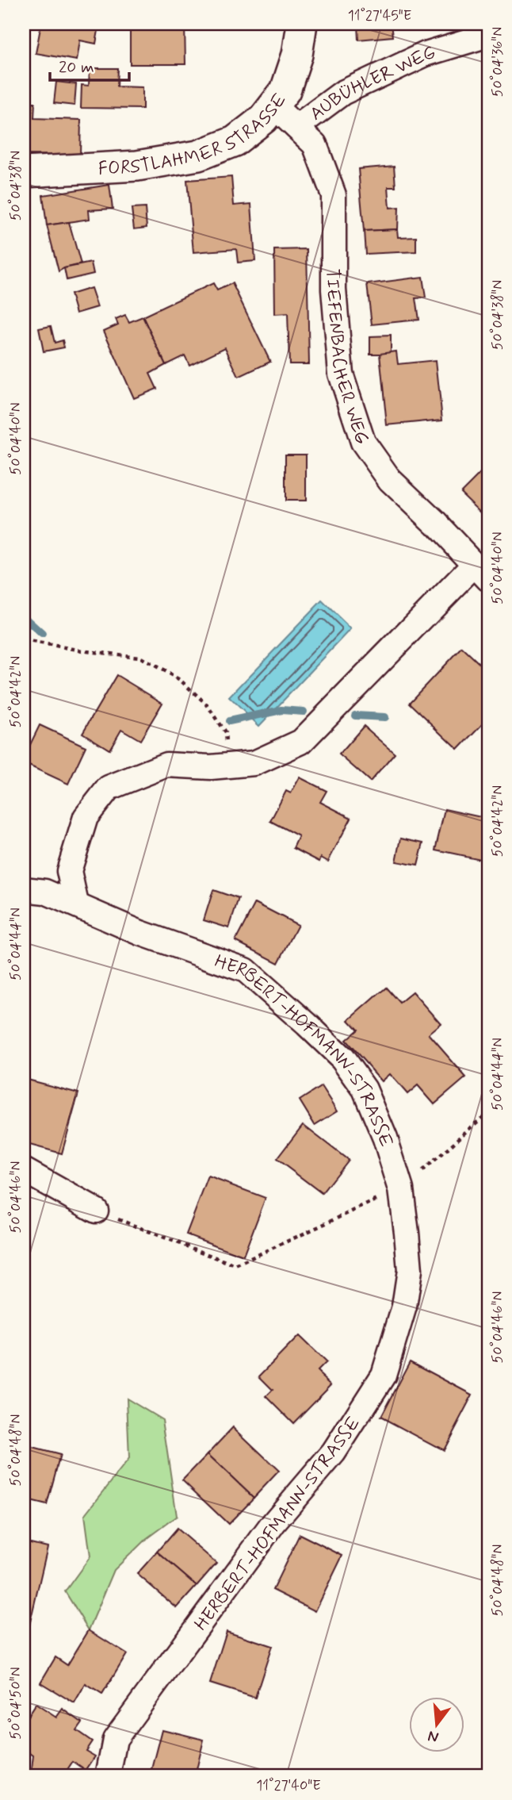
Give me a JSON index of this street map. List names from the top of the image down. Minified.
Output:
{"streets":{"street":["AUBÜHLER WEG","FORSTLAHMER STRASSE","TIEFENBACHER WEG","HERBERT-HOFMANN-STRASSE"]},"crossings":[["AUBÜHLER WEG","TIEFENBACHER WEG"],["FORSTLAHMER STRASSE","TIEFENBACHER WEG"]],"scale_bar":"20 m","north":"bottom","coordinates":["11°27'45\"E","50°04'36\"N","50°04'38\"N","50°04'40\"N","50°04'42\"N","50°04'44\"N","50°04'46\"N","50°04'48\"N","50°04'50\"N","11°27'40\"E"]}
